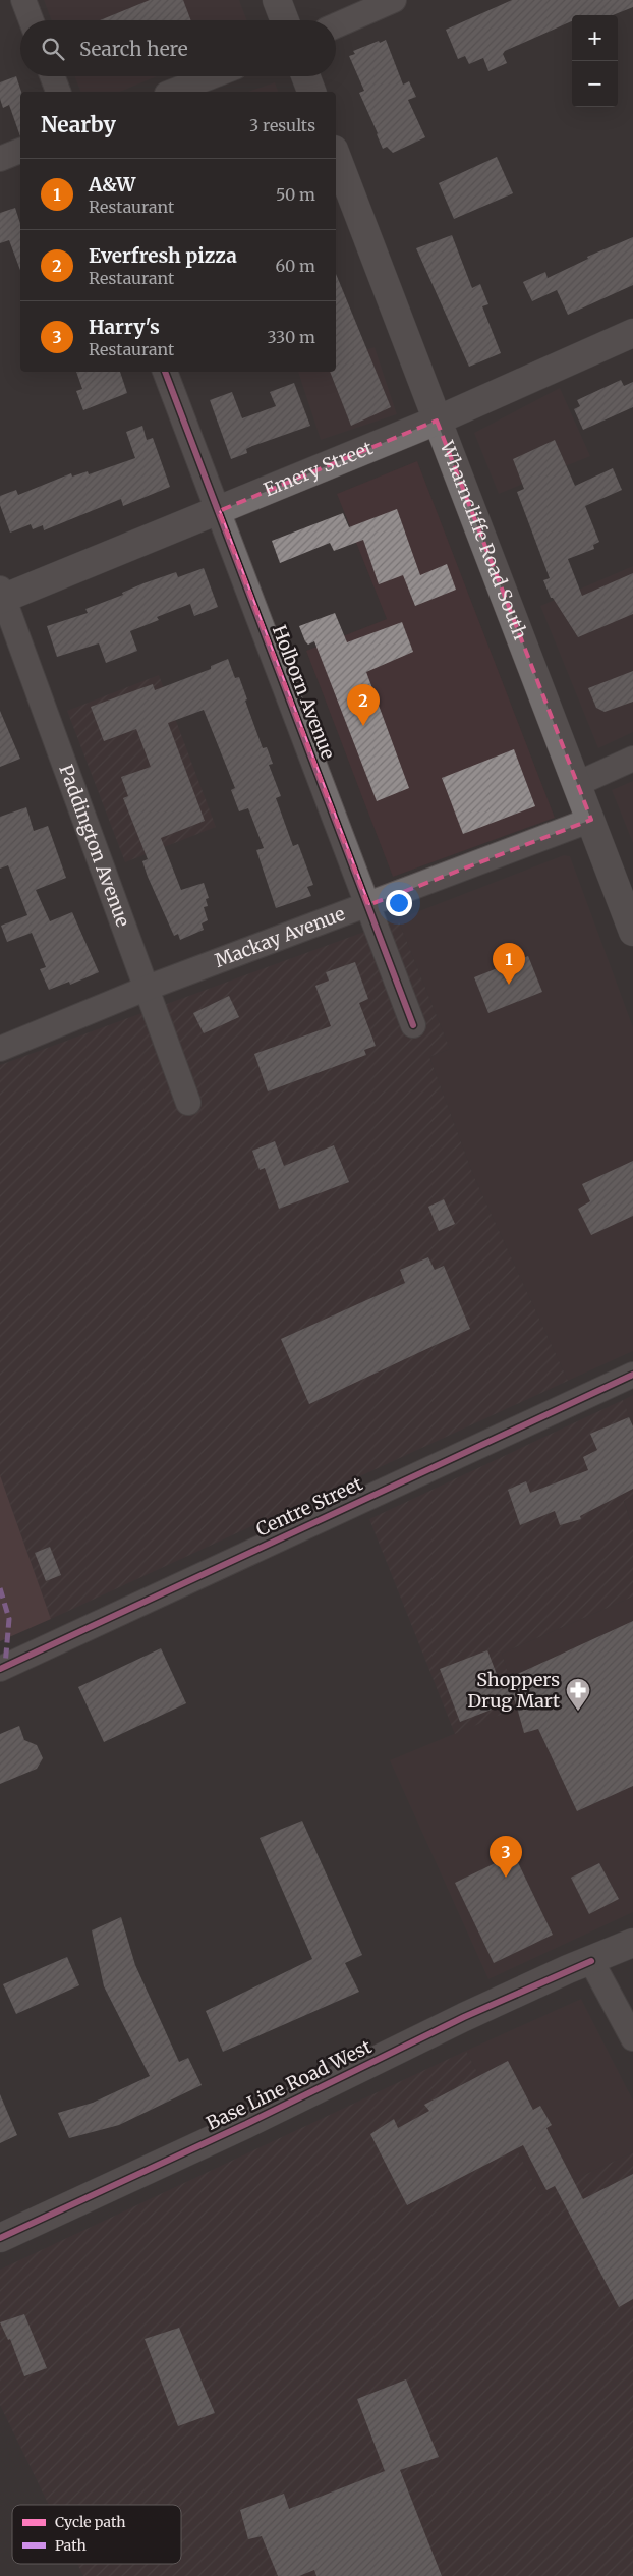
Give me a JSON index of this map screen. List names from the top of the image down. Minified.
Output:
{"streets":{"street":["Emery Street","Wharncliffe Road South","Holborn Avenue","Paddington Avenue","Mackay Avenue","Centre Street","Base Line Road West"]},"crossings":[["Emery Street","Wharncliffe Road South"],["Emery Street","Holborn Avenue"],["Emery Street","Paddington Avenue"],["Wharncliffe Road South","Mackay Avenue"],["Holborn Avenue","Mackay Avenue"],["Paddington Avenue","Mackay Avenue"]],"places":{"pharmacy":["Shoppers Drug Mart"]},"legend":["Cycle path","Path"],"page":{"map_buttons":["+","−"],"search":"Search here","heading":["Nearby","3 results"],"list":[{"mark":"1","name":"A&W","note":"Restaurant","value":"50 m"},{"mark":"2","name":"Everfresh pizza","note":"Restaurant","value":"60 m"},{"mark":"3","name":"Harry's","note":"Restaurant","value":"330 m"}],"pins":["2","1","3"]}}
